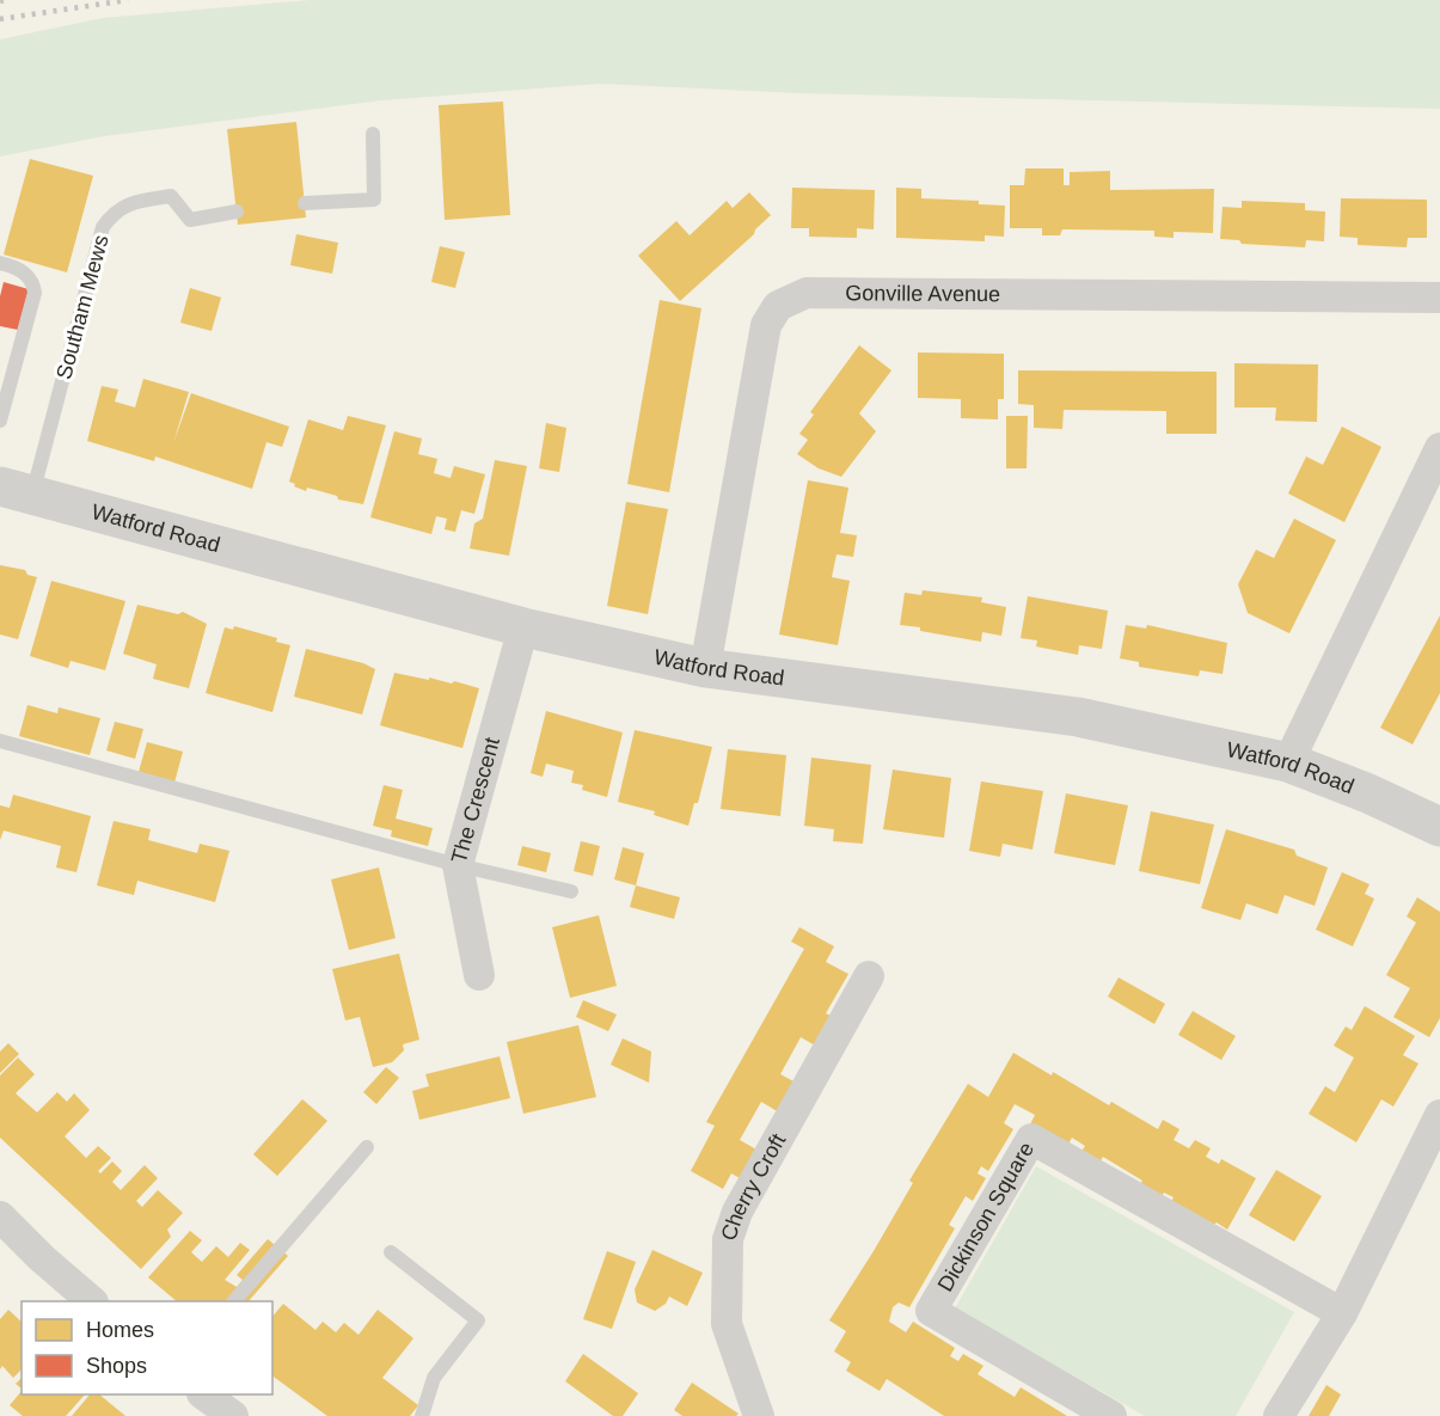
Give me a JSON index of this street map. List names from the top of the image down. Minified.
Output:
{"streets":{"main road":["Watford Road"],"street":["Gonville Avenue","The Crescent","Cherry Croft","Dickinson Square"],"lane":["Southam Mews"]},"crossings":[["Gonville Avenue","Watford Road"],["Southam Mews","Watford Road"],["Watford Road","The Crescent"]],"legend":["Homes","Shops"]}
